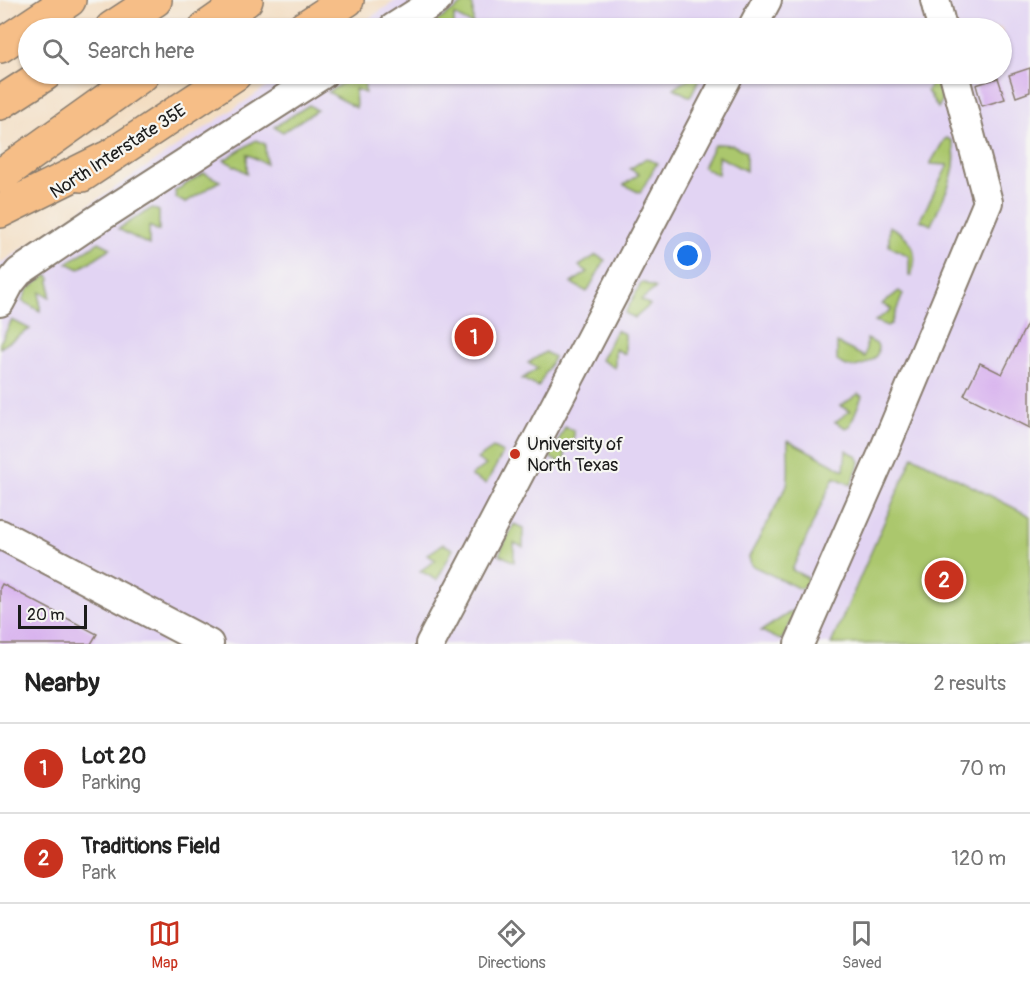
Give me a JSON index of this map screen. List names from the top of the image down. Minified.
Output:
{"streets":{"main road":["North Interstate 35E"]},"places":["University of North Texas"],"scale_bar":"20 m","page":{"search":"Search here","pins":["1","2"],"scale":"20 m","heading":["Nearby","2 results"],"list":[{"mark":"1","name":"Lot 20","note":"Parking","value":"70 m"},{"mark":"2","name":"Traditions Field","note":"Park","value":"120 m"}],"nav":["Map","Directions","Saved"]}}
